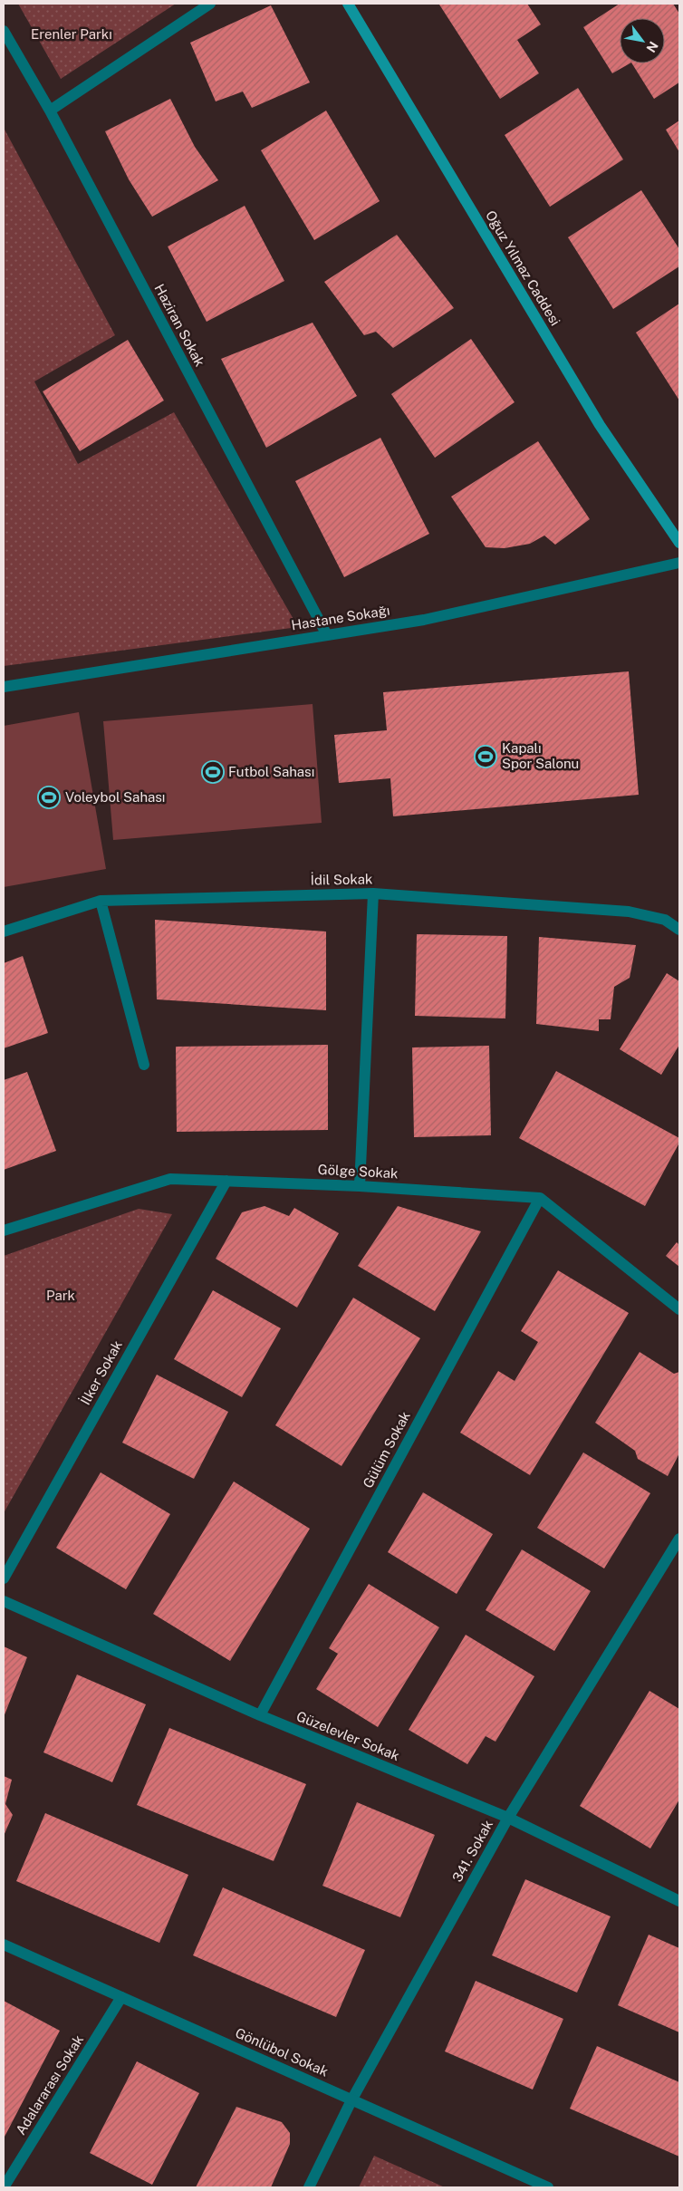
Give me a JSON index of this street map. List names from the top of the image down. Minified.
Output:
{"streets":{"main road":["Oğuz Yılmaz Caddesi"],"street":["Haziran Sokak","Hastane Sokağı","İdil Sokak","Gölge Sokak","İlker Sokak","Gülüm Sokak","Güzelevler Sokak","341. Sokak","Gönlübol Sokak","Adalararası Sokak"]},"crossings":[["Haziran Sokak","Hastane Sokağı"],["Gölge Sokak","İlker Sokak"],["Gölge Sokak","Gülüm Sokak"],["Gülüm Sokak","Güzelevler Sokak"],["Güzelevler Sokak","341. Sokak"],["341. Sokak","Gönlübol Sokak"],["Gönlübol Sokak","Adalararası Sokak"]],"parks":["Erenler Parkı","Park"],"places":{"sports":["Kapalı Spor Salonu","Futbol Sahası","Voleybol Sahası"]},"north":"bottom right"}
